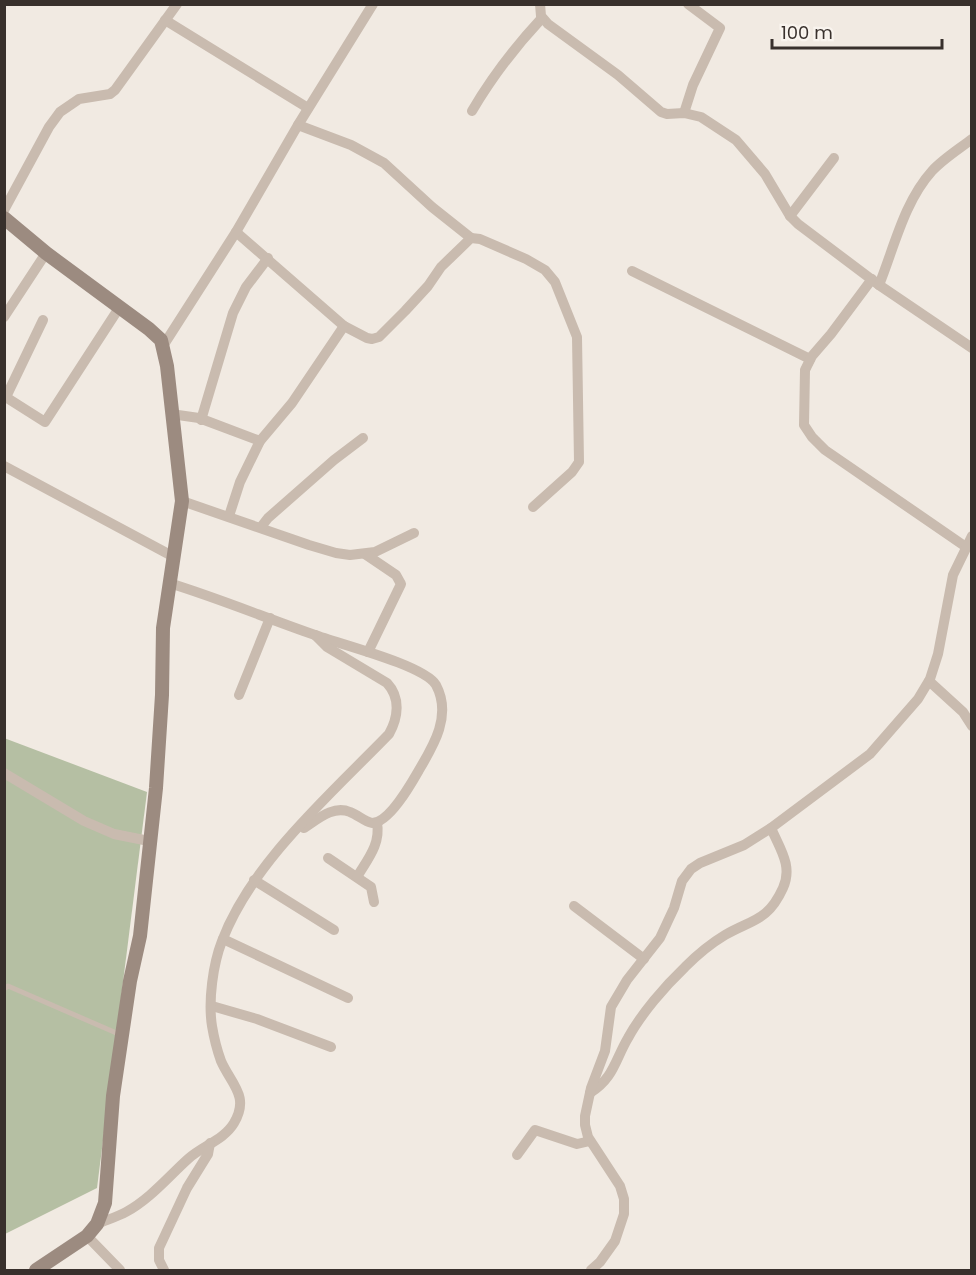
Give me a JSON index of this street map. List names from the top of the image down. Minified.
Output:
{"scale_bar":"100 m"}
